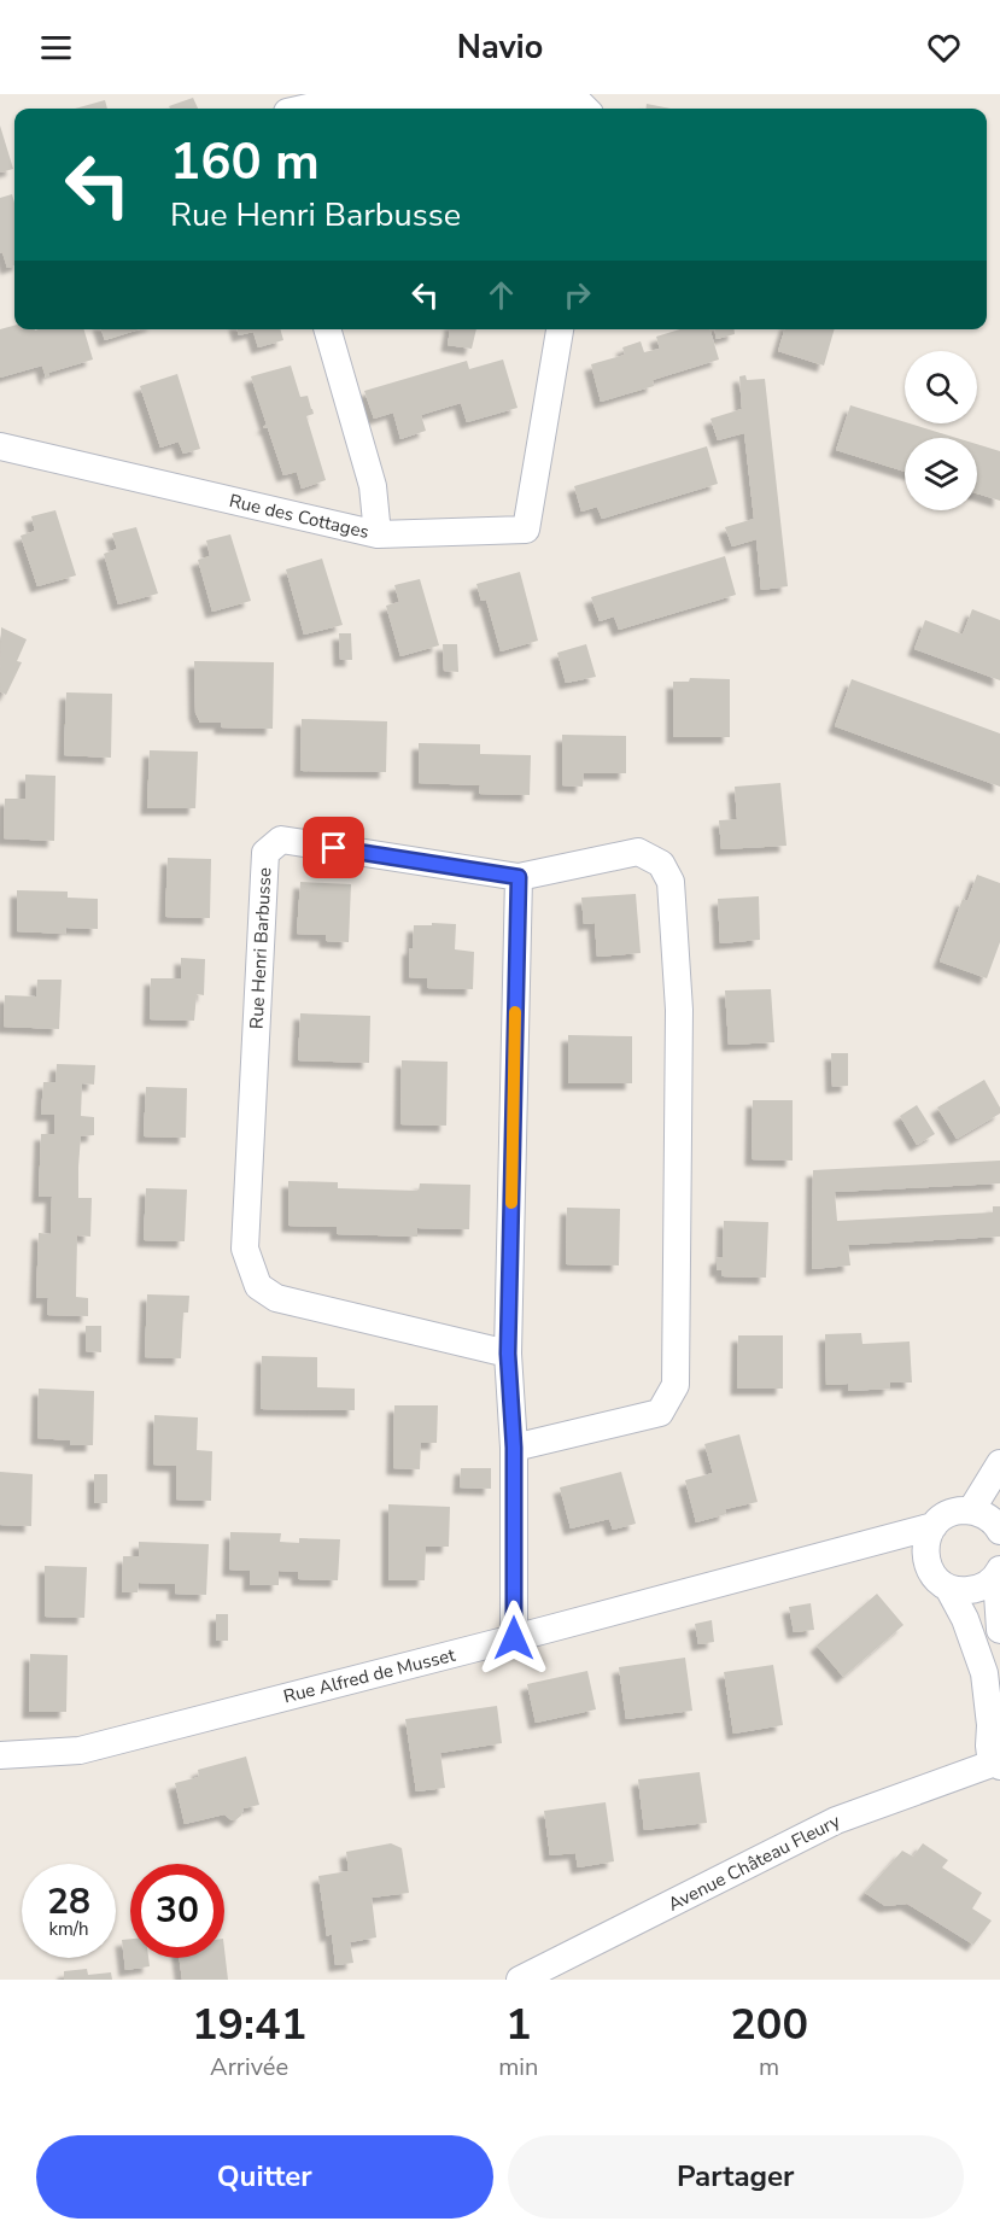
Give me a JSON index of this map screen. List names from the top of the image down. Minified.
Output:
{"streets":{"street":["Rue des Cottages","Rue Henri Barbusse","Rue Alfred de Musset","Avenue Château Fleury"]},"page":{"header":"Navio","turn":["160 m","Rue Henri Barbusse"],"speed":"28 km/h","limit":"30","eta":["19:41","Arrivée","1","min","200","m"],"buttons":["Quitter","Partager"]}}
